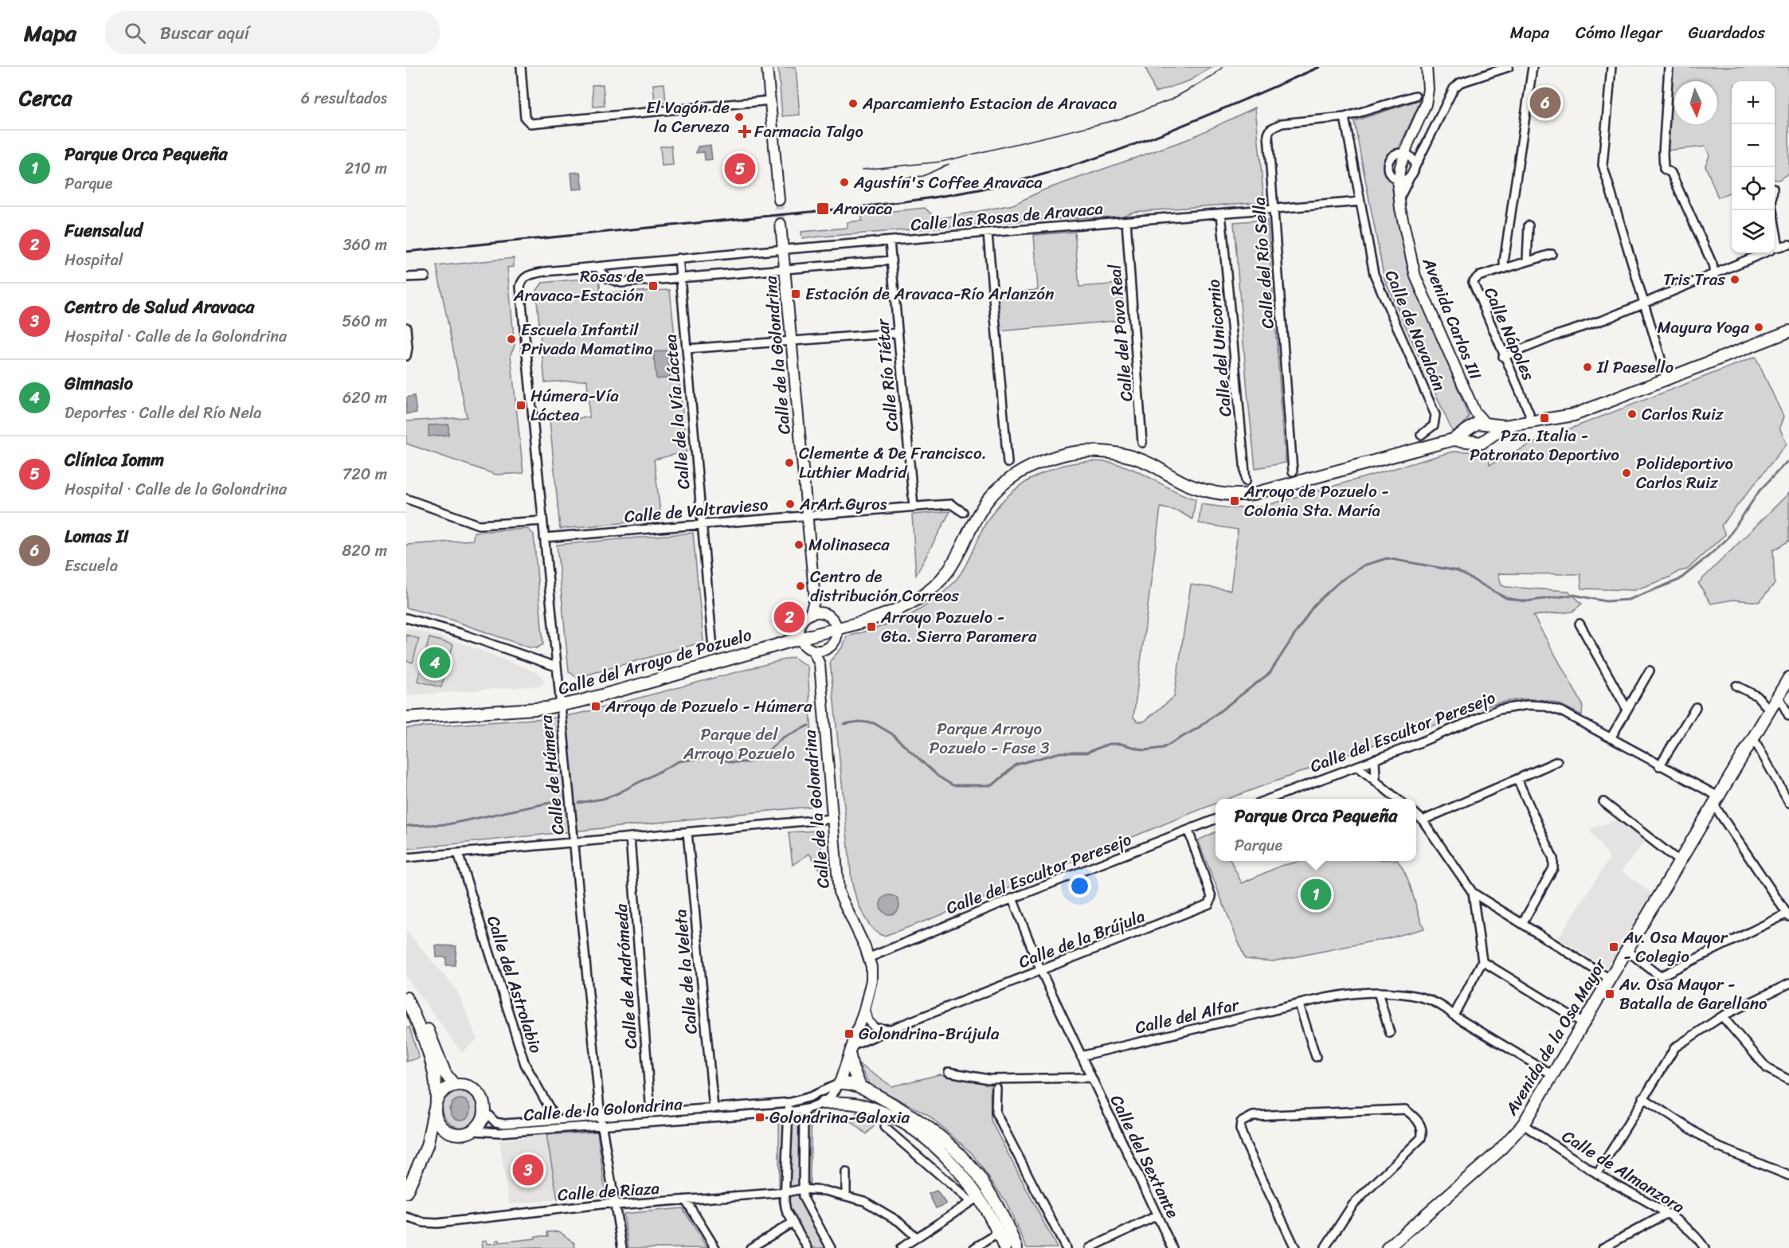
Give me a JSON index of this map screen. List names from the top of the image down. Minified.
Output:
{"streets":{"main road":["Calle del Arroyo de Pozuelo","Avenida de la Osa Mayor"],"street":["Calle las Rosas de Aravaca","Calle del Río Sella","Avenida Carlos III","Calle de Navalcán","Calle del Pavo Real","Calle Nápoles","Calle del Unicornio","Calle de la Golondrina","Calle Río Tiétar","Calle de la Vía Láctea","Calle de Valtravieso","Calle del Escultor Peresejo","Calle de Húmera","Calle de la Brújula","Calle de la Veleta","Calle de Andrómeda","Calle del Astrolabio","Calle del Alfar","Calle del Sextante","Calle de Almanzora","Calle de Riaza"]},"crossings":[["Calle las Rosas de Aravaca","Calle del Río Sella"],["Calle las Rosas de Aravaca","Calle de Navalcán"],["Calle las Rosas de Aravaca","Calle del Pavo Real"],["Calle las Rosas de Aravaca","Calle del Unicornio"],["Calle las Rosas de Aravaca","Calle de la Golondrina"],["Calle las Rosas de Aravaca","Calle Río Tiétar"],["Calle las Rosas de Aravaca","Calle de la Vía Láctea"],["Calle las Rosas de Aravaca","Calle de Húmera"],["Calle del Río Sella","Calle de Navalcán"],["Calle de la Golondrina","Calle de Valtravieso"],["Calle de la Golondrina","Calle del Arroyo de Pozuelo"],["Calle de la Golondrina","Calle del Escultor Peresejo"],["Calle de la Golondrina","Calle de Húmera"],["Calle de la Golondrina","Calle de la Brújula"],["Calle de la Golondrina","Calle de la Veleta"],["Calle de la Golondrina","Calle de Andrómeda"],["Calle de la Golondrina","Calle del Astrolabio"],["Calle Río Tiétar","Calle de Valtravieso"],["Calle de la Vía Láctea","Calle de Valtravieso"],["Calle de Valtravieso","Calle de Húmera"],["Calle del Arroyo de Pozuelo","Calle de Húmera"],["Calle del Escultor Peresejo","Calle de la Brújula"],["Calle del Escultor Peresejo","Avenida de la Osa Mayor"],["Calle del Escultor Peresejo","Calle del Sextante"],["Calle de Húmera","Calle de Riaza"],["Calle de la Brújula","Calle del Sextante"],["Calle del Alfar","Avenida de la Osa Mayor"],["Calle del Alfar","Calle del Sextante"],["Avenida de la Osa Mayor","Calle de Almanzora"]],"parks":["Parque Arroyo Pozuelo - Fase 3","Parque del Arroyo Pozuelo"],"places":{"other":["Aparcamiento Estacion de Aravaca","El Vagón de la Cerveza","Agustín's Coffee Aravaca","Tris Tras","Mayura Yoga","Escuela Infantil Privada Mamatina","Il Paesello","Carlos Ruiz","Clemente & De Francisco. Luthier Madrid","Polideportivo Carlos Ruiz","ArArt Gyros","Molinaseca","Centro de distribución Correos"],"health":["Farmacia Talgo"],"transit":["Aravaca","Rosas de Aravaca-Estación","Estación de Aravaca-Río Arlanzón","Húmera-Vía Láctea","Pza. Italia - Patronato Deportivo","Arroyo de Pozuelo - Colonia Sta. María","Arroyo Pozuelo - Gta. Sierra Paramera","Arroyo de Pozuelo - Húmera","Av. Osa Mayor - Colegio","Av. Osa Mayor - Batalla de Garellano","Golondrina-Brújula","Golondrina-Galaxia"]},"north":"bottom","page":{"header":"Mapa","search":"Buscar aquí","nav":["Mapa","Cómo llegar","Guardados"],"heading":["Cerca","6 resultados"],"map_buttons":["+","−"],"pins":["6","5","2","4","1","3"],"list":[{"mark":"1","name":"Parque Orca Pequeña","note":"Parque","value":"210 m"},{"mark":"2","name":"Fuensalud","note":"Hospital","value":"360 m"},{"mark":"3","name":"Centro de Salud Aravaca","note":"Hospital · Calle de la Golondrina","value":"560 m"},{"mark":"4","name":"Gimnasio","note":"Deportes · Calle del Río Nela","value":"620 m"},{"mark":"5","name":"Clínica Iomm","note":"Hospital · Calle de la Golondrina","value":"720 m"},{"mark":"6","name":"Lomas II","note":"Escuela","value":"820 m"}],"popup":["Parque Orca Pequeña","Parque"]}}
